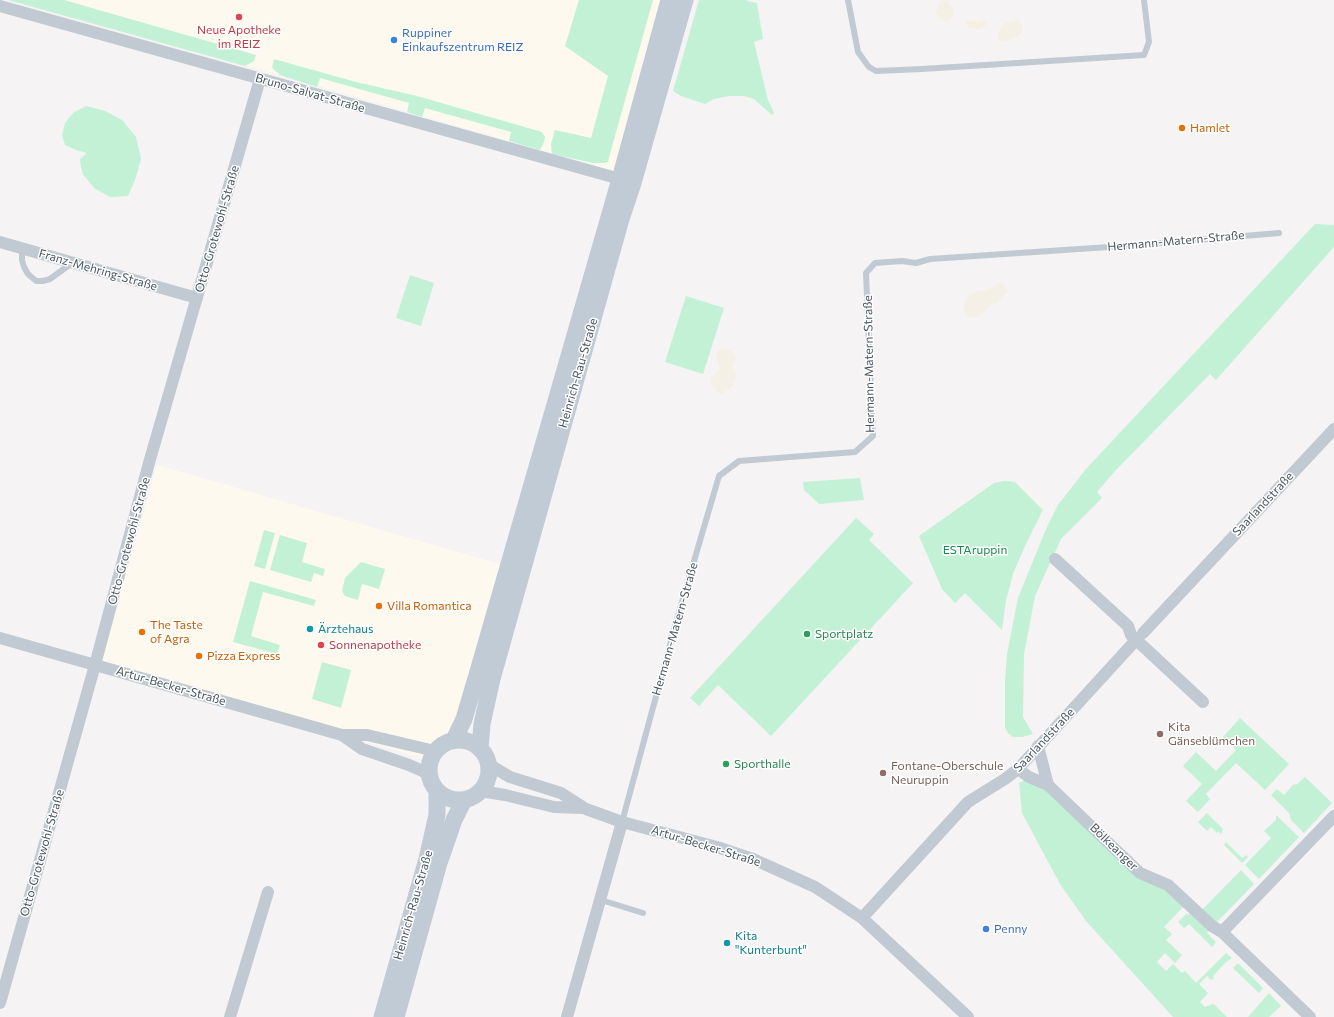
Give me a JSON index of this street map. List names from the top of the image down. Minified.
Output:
{"streets":{"main road":["Heinrich-Rau-Straße"],"street":["Bruno-Salvat-Straße","Otto-Grotewohl-Straße","Hermann-Matern-Straße","Franz-Mehring-Straße","Saarlandstraße","Artur-Becker-Straße","Bölkeanger"]},"crossings":[["Bruno-Salvat-Straße","Otto-Grotewohl-Straße"],["Bruno-Salvat-Straße","Heinrich-Rau-Straße"],["Otto-Grotewohl-Straße","Franz-Mehring-Straße"],["Otto-Grotewohl-Straße","Artur-Becker-Straße"],["Hermann-Matern-Straße","Artur-Becker-Straße"],["Heinrich-Rau-Straße","Artur-Becker-Straße"],["Saarlandstraße","Artur-Becker-Straße"],["Saarlandstraße","Bölkeanger"]],"parks":["ESTAruppin"],"places":["Neue Apotheke im REIZ","Ruppiner Einkaufszentrum REIZ","Hamlet","Villa Romantica","Ärztehaus","The Taste of Agra","Sportplatz","Sonnenapotheke","Pizza Express","Kita Gänseblümchen","Sporthalle","Fontane-Oberschule Neuruppin","Penny","Kita \"Kunterbunt\""]}
